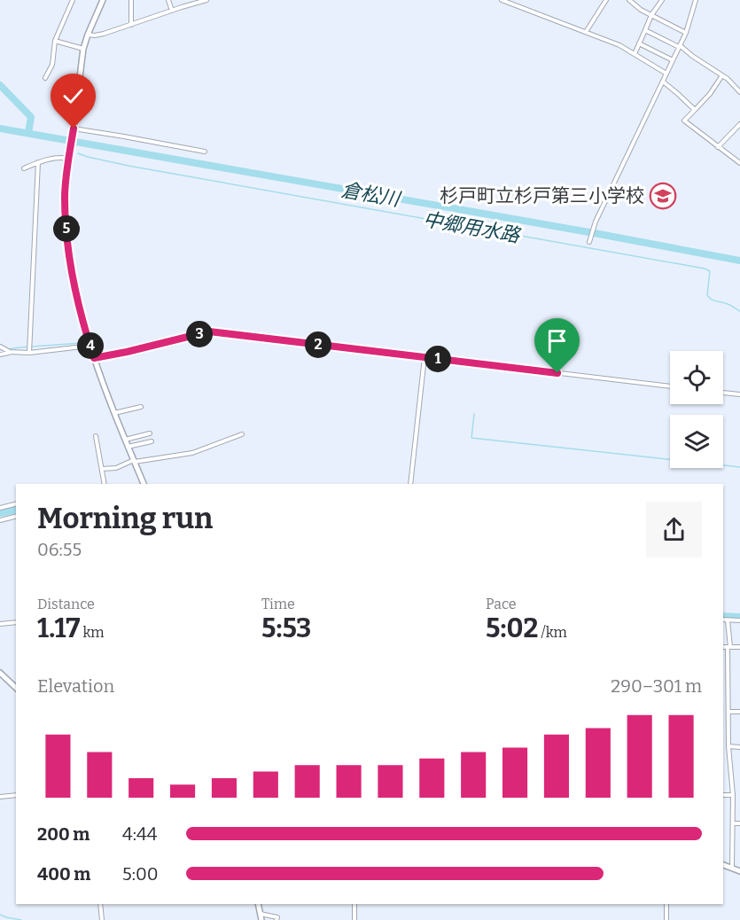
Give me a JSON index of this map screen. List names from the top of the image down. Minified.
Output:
{"water":["倉松川","中郷用水路"],"places":{"school or university":["杉戸町立杉戸第三小学校"]},"page":{"pins":["5","3","2","4","1"],"heading":["Morning run","06:55"],"stats":[["Distance","1.17 km"],["Time","5:53"],["Pace","5:02 /km"]],"chart":["Elevation","290–301 m"],"list":[{"name":"200 m","note":"4:44"},{"name":"400 m","note":"5:00"}]}}
